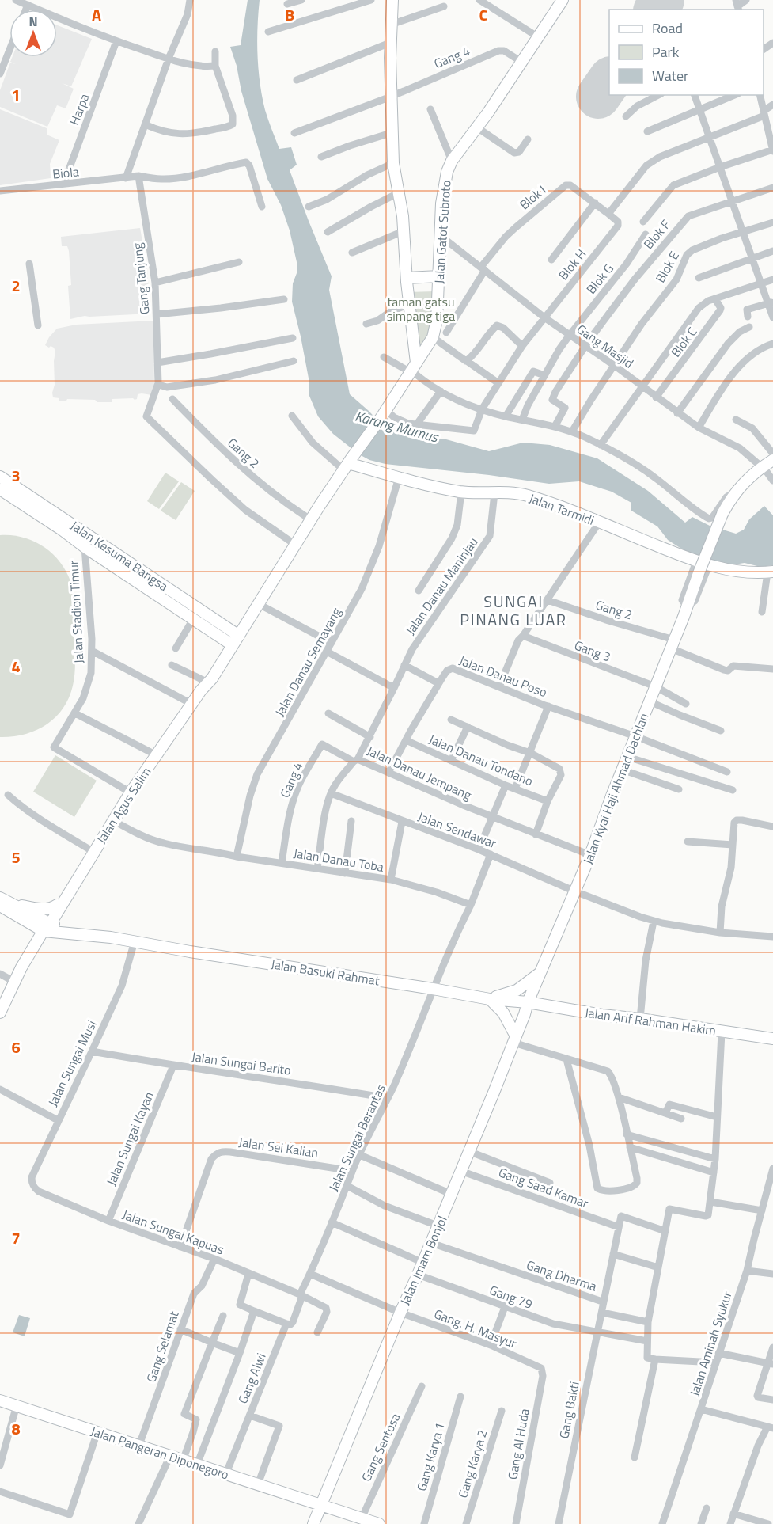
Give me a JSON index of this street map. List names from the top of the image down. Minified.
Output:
{"streets":{"street":["Gang 4","Harpa","Biola","Blok I","Jalan Gatot Subroto","Blok F","Blok H","Blok E","Gang Tanjung","Blok G","Blok C","Gang Masjid","Gang 2","Jalan Tarmidi","Jalan Kesuma Bangsa","Jalan Danau Maninjau","Jalan Stadion Timur","Gang 3","Jalan Danau Semayang","Jalan Danau Poso","Jalan Danau Tondano","Jalan Danau Jempang","Jalan Kyai Haji Ahmad Dachlan","Jalan Agus Salim","Jalan Sendawar","Jalan Danau Toba","Jalan Basuki Rahmat","Jalan Arif Rahman Hakim","Jalan Sungai Musi","Jalan Sungai Barito","Jalan Sungai Berantas","Jalan Sungai Kayan","Jalan Sei Kalian","Gang Saad Kamar","Jalan Sungai Kapuas","Jalan Imam Bonjol","Gang Dharma","Gang 79","Gang. H. Masyur","Jalan Aminah Syukur","Gang Selamat","Gang Alwi","Gang Bakti","Gang Al Huda","Gang Sentosa","Jalan Pangeran Diponegoro","Gang Karya 1","Gang Karya 2"]},"crossings":[["Gang 4","Jalan Gatot Subroto"],["Gang 4","Jalan Danau Jempang"],["Gang 4","Jalan Danau Toba"],["Harpa","Biola"],["Biola","Gang Tanjung"],["Blok I","Blok H"],["Blok I","Gang Masjid"],["Jalan Gatot Subroto","Gang Masjid"],["Jalan Gatot Subroto","Jalan Agus Salim"],["Blok F","Gang Masjid"],["Blok H","Gang Masjid"],["Blok E","Gang Masjid"],["Gang Tanjung","Jalan Agus Salim"],["Blok G","Gang Masjid"],["Blok C","Gang Masjid"],["Gang Masjid","Jalan Kyai Haji Ahmad Dachlan"],["Gang 2","Jalan Kyai Haji Ahmad Dachlan"],["Gang 2","Jalan Agus Salim"],["Jalan Tarmidi","Jalan Danau Maninjau"],["Jalan Tarmidi","Jalan Danau Semayang"],["Jalan Tarmidi","Jalan Agus Salim"],["Jalan Kesuma Bangsa","Jalan Stadion Timur"],["Jalan Kesuma Bangsa","Jalan Agus Salim"],["Jalan Danau Maninjau","Jalan Danau Jempang"],["Jalan Stadion Timur","Jalan Agus Salim"],["Gang 3","Jalan Kyai Haji Ahmad Dachlan"],["Jalan Danau Semayang","Jalan Danau Toba"],["Jalan Danau Poso","Jalan Danau Tondano"],["Jalan Danau Poso","Jalan Danau Jempang"],["Jalan Danau Poso","Jalan Kyai Haji Ahmad Dachlan"],["Jalan Danau Jempang","Jalan Kyai Haji Ahmad Dachlan"],["Jalan Kyai Haji Ahmad Dachlan","Jalan Sendawar"],["Jalan Kyai Haji Ahmad Dachlan","Jalan Basuki Rahmat"],["Jalan Kyai Haji Ahmad Dachlan","Jalan Arif Rahman Hakim"],["Jalan Kyai Haji Ahmad Dachlan","Jalan Imam Bonjol"],["Jalan Agus Salim","Jalan Danau Toba"],["Jalan Agus Salim","Jalan Basuki Rahmat"],["Jalan Basuki Rahmat","Jalan Arif Rahman Hakim"],["Jalan Basuki Rahmat","Jalan Sungai Musi"],["Jalan Basuki Rahmat","Jalan Sungai Berantas"],["Jalan Basuki Rahmat","Jalan Imam Bonjol"],["Jalan Arif Rahman Hakim","Jalan Imam Bonjol"],["Jalan Sungai Musi","Jalan Sungai Barito"],["Jalan Sungai Musi","Jalan Sungai Kapuas"],["Jalan Sungai Barito","Jalan Sungai Berantas"],["Jalan Sungai Barito","Jalan Sungai Kayan"],["Jalan Sungai Berantas","Jalan Sei Kalian"],["Jalan Sungai Berantas","Jalan Sungai Kapuas"],["Jalan Sungai Berantas","Gang. H. Masyur"],["Jalan Sungai Berantas","Gang Alwi"],["Jalan Sungai Kayan","Jalan Sungai Kapuas"],["Jalan Sei Kalian","Jalan Sungai Kapuas"],["Gang Saad Kamar","Jalan Imam Bonjol"],["Gang Saad Kamar","Gang Dharma"],["Jalan Sungai Kapuas","Gang Selamat"],["Jalan Sungai Kapuas","Gang Alwi"],["Jalan Imam Bonjol","Gang Dharma"],["Jalan Imam Bonjol","Gang 79"],["Jalan Imam Bonjol","Gang. H. Masyur"],["Jalan Imam Bonjol","Jalan Pangeran Diponegoro"],["Gang Dharma","Gang Bakti"],["Gang 79","Gang Bakti"],["Gang. H. Masyur","Gang Al Huda"],["Gang Selamat","Jalan Pangeran Diponegoro"],["Gang Alwi","Jalan Pangeran Diponegoro"],["Gang Sentosa","Jalan Pangeran Diponegoro"]],"districts":["SUNGAI PINANG LUAR"],"water":["Karang Mumus"],"parks":["taman gatsu simpang tiga"],"legend":["Road","Park","Water"],"north":"top","grid":{"columns":["A","B","C"],"rows":["1","2","3","4","5","6","7","8"]}}
